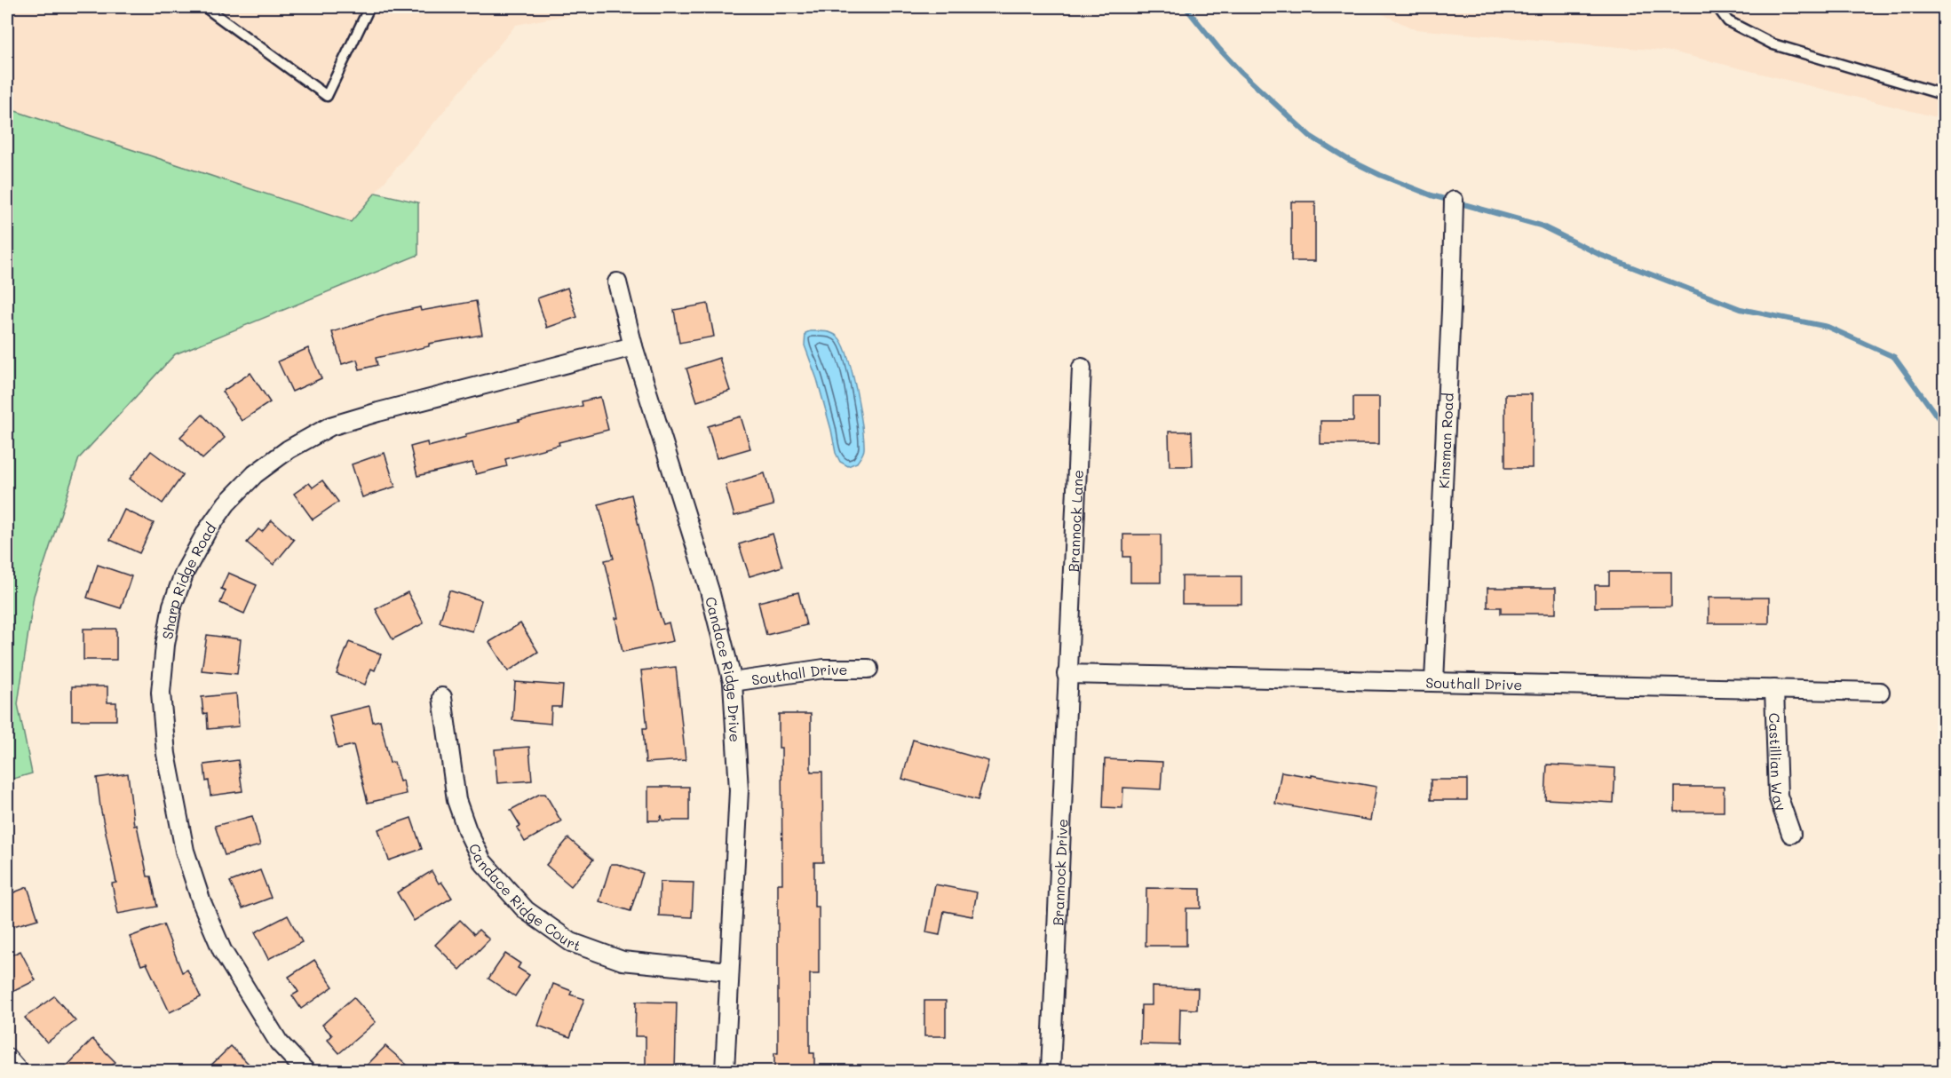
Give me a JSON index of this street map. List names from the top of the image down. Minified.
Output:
{"streets":{"street":["Kinsman Road","Brannock Lane","Sharp Ridge Road","Candace Ridge Drive","Southall Drive","Castillian Way","Brannock Drive","Candace Ridge Court"]},"crossings":[["Kinsman Road","Southall Drive"],["Brannock Lane","Southall Drive"],["Brannock Lane","Brannock Drive"],["Sharp Ridge Road","Candace Ridge Drive"],["Candace Ridge Drive","Southall Drive"],["Candace Ridge Drive","Candace Ridge Court"],["Southall Drive","Castillian Way"],["Southall Drive","Brannock Drive"]]}
